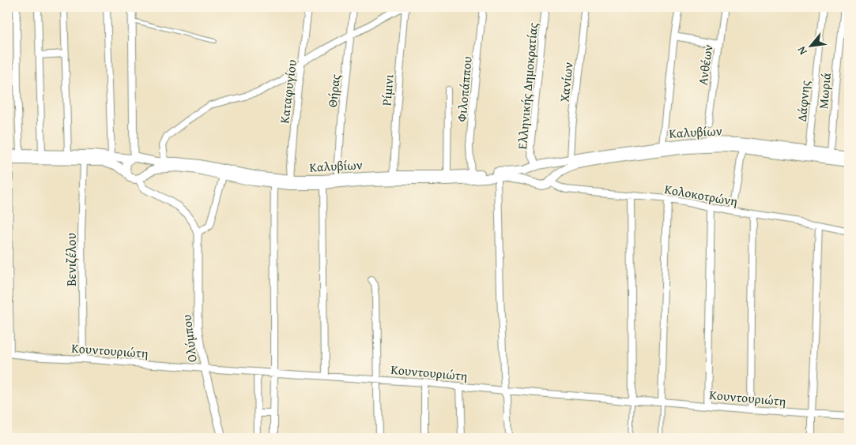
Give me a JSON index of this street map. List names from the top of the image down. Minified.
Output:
{"streets":{"main road":["Καλυβίων"],"street":["Ανθέων","Χανίων","Ελληνικής Δημοκρατίας","Φιλοπάππου","Ρίμινι","Θήρας","Μωριά","Καταφυγίου","Δάφνης","Κολοκοτρώνη","Βενιζέλου","Ολύμπου","Κουντουριώτη"]},"crossings":[["Χανίων","Καλυβίων"],["Ελληνικής Δημοκρατίας","Καλυβίων"],["Ελληνικής Δημοκρατίας","Κολοκοτρώνη"],["Φιλοπάππου","Καλυβίων"],["Ρίμινι","Καλυβίων"],["Θήρας","Καλυβίων"],["Μωριά","Καλυβίων"],["Καταφυγίου","Καλυβίων"],["Δάφνης","Καλυβίων"],["Καλυβίων","Κολοκοτρώνη"],["Βενιζέλου","Κουντουριώτη"],["Ολύμπου","Κουντουριώτη"]],"north":"bottom left"}
